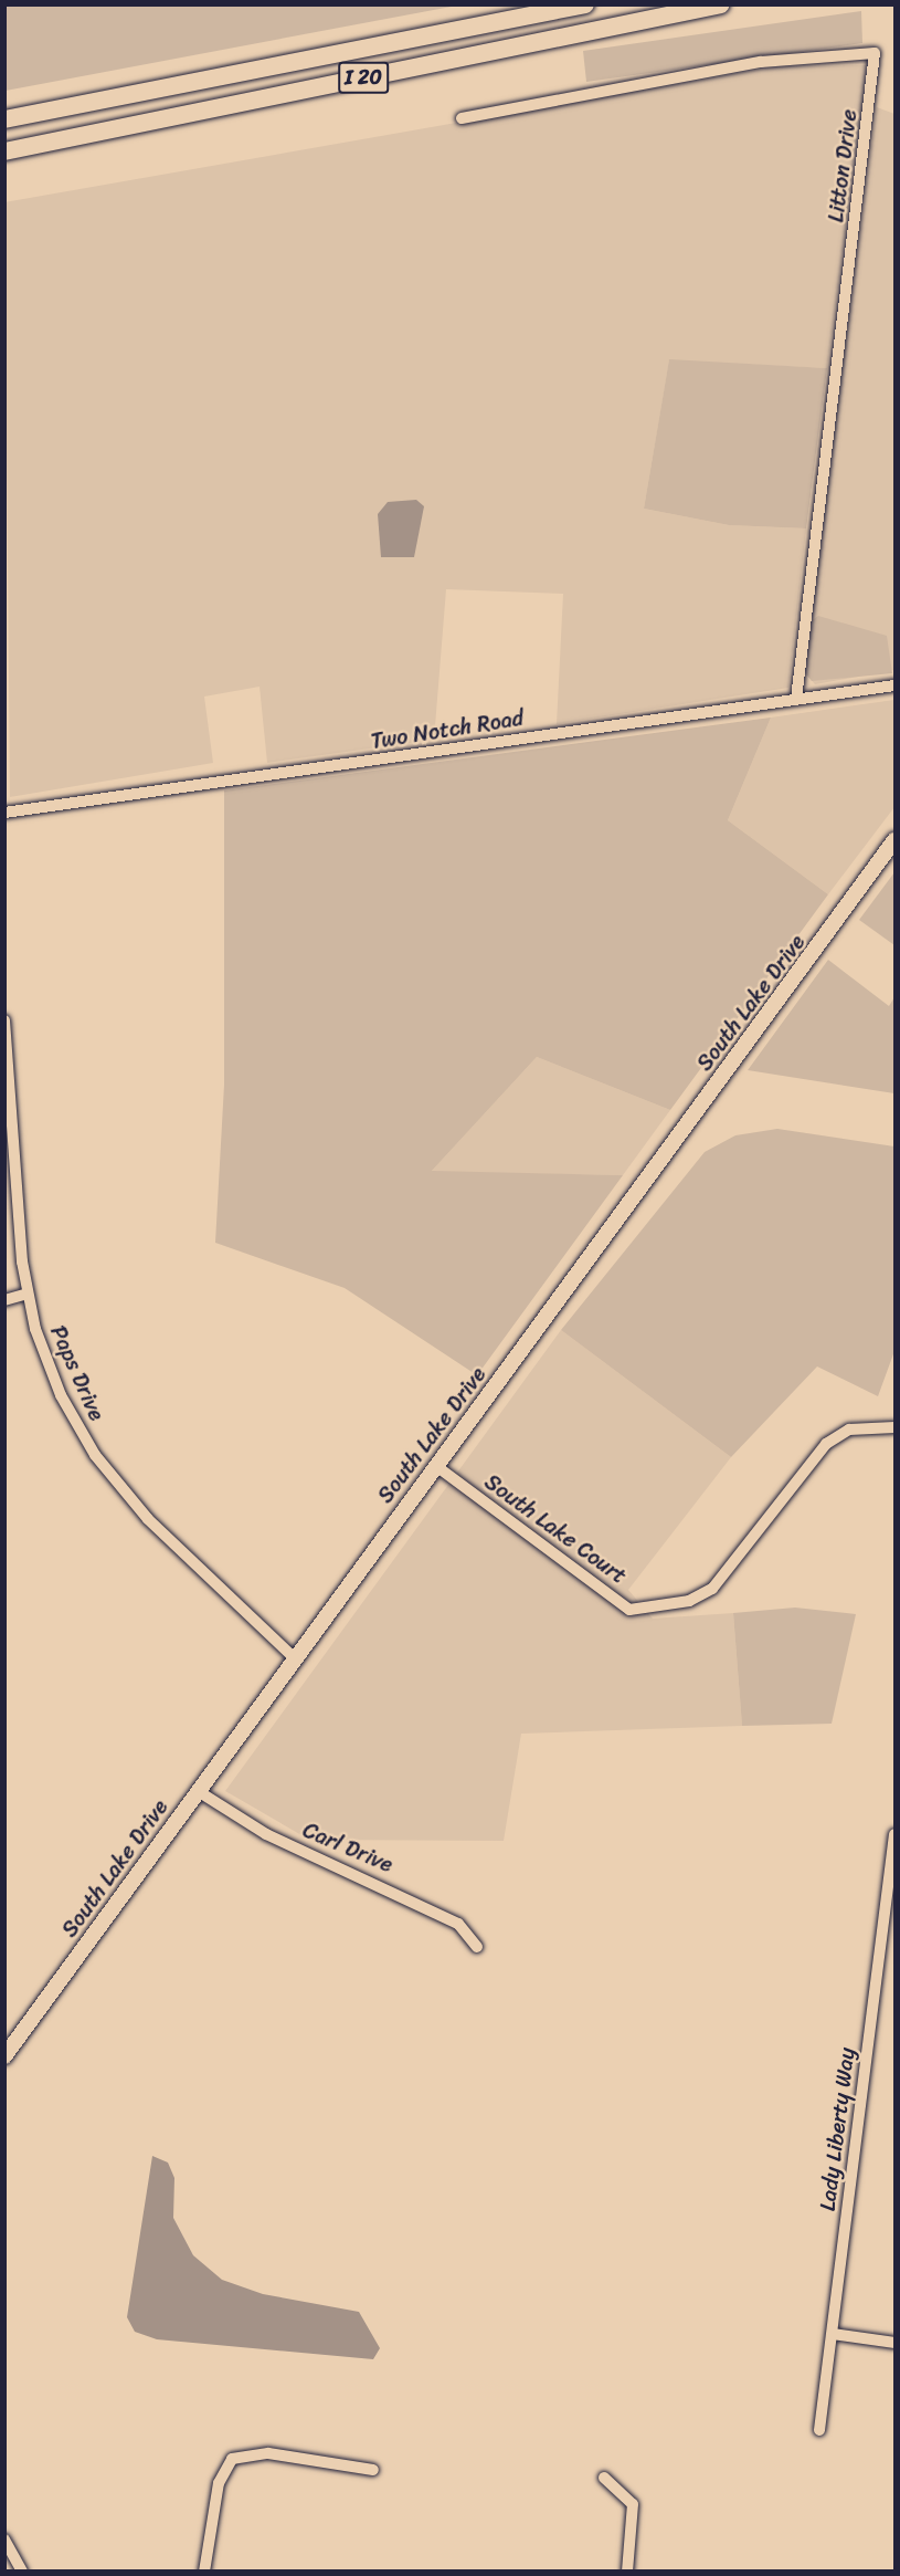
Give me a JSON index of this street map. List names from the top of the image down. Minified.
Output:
{"streets":{"highway":["I 20"],"main road":["South Lake Drive"],"street":["Litton Drive","Two Notch Road","Paps Drive","South Lake Court","Carl Drive","Lady Liberty Way"]},"crossings":[["Litton Drive","Two Notch Road"],["South Lake Drive","Paps Drive"],["South Lake Drive","South Lake Court"],["South Lake Drive","Carl Drive"]]}
